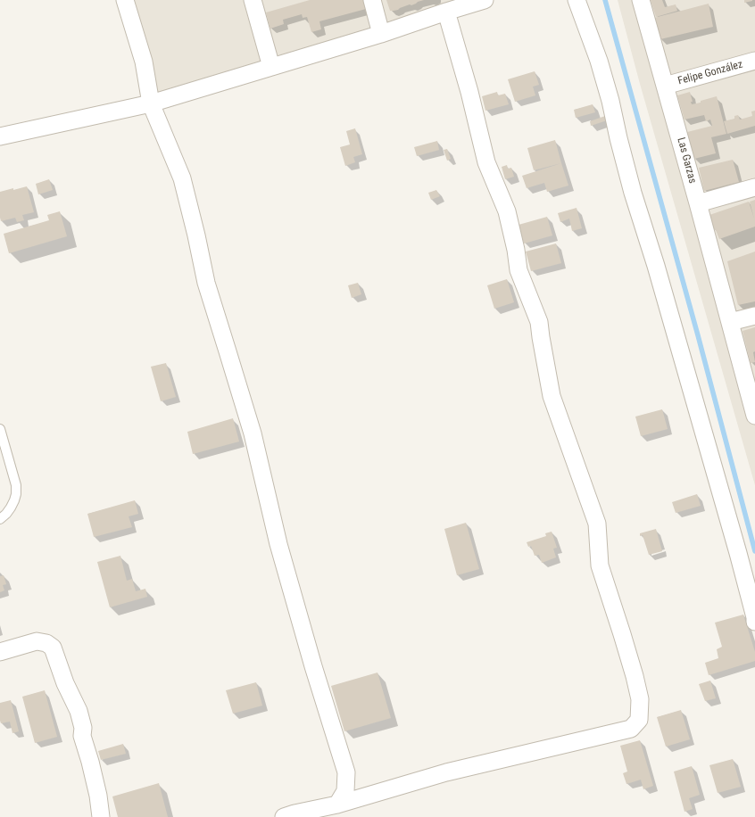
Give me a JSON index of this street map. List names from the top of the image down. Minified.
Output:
{"streets":{"street":["Felipe González","Las Garzas"]},"crossings":[["Felipe González","Las Garzas"]]}
